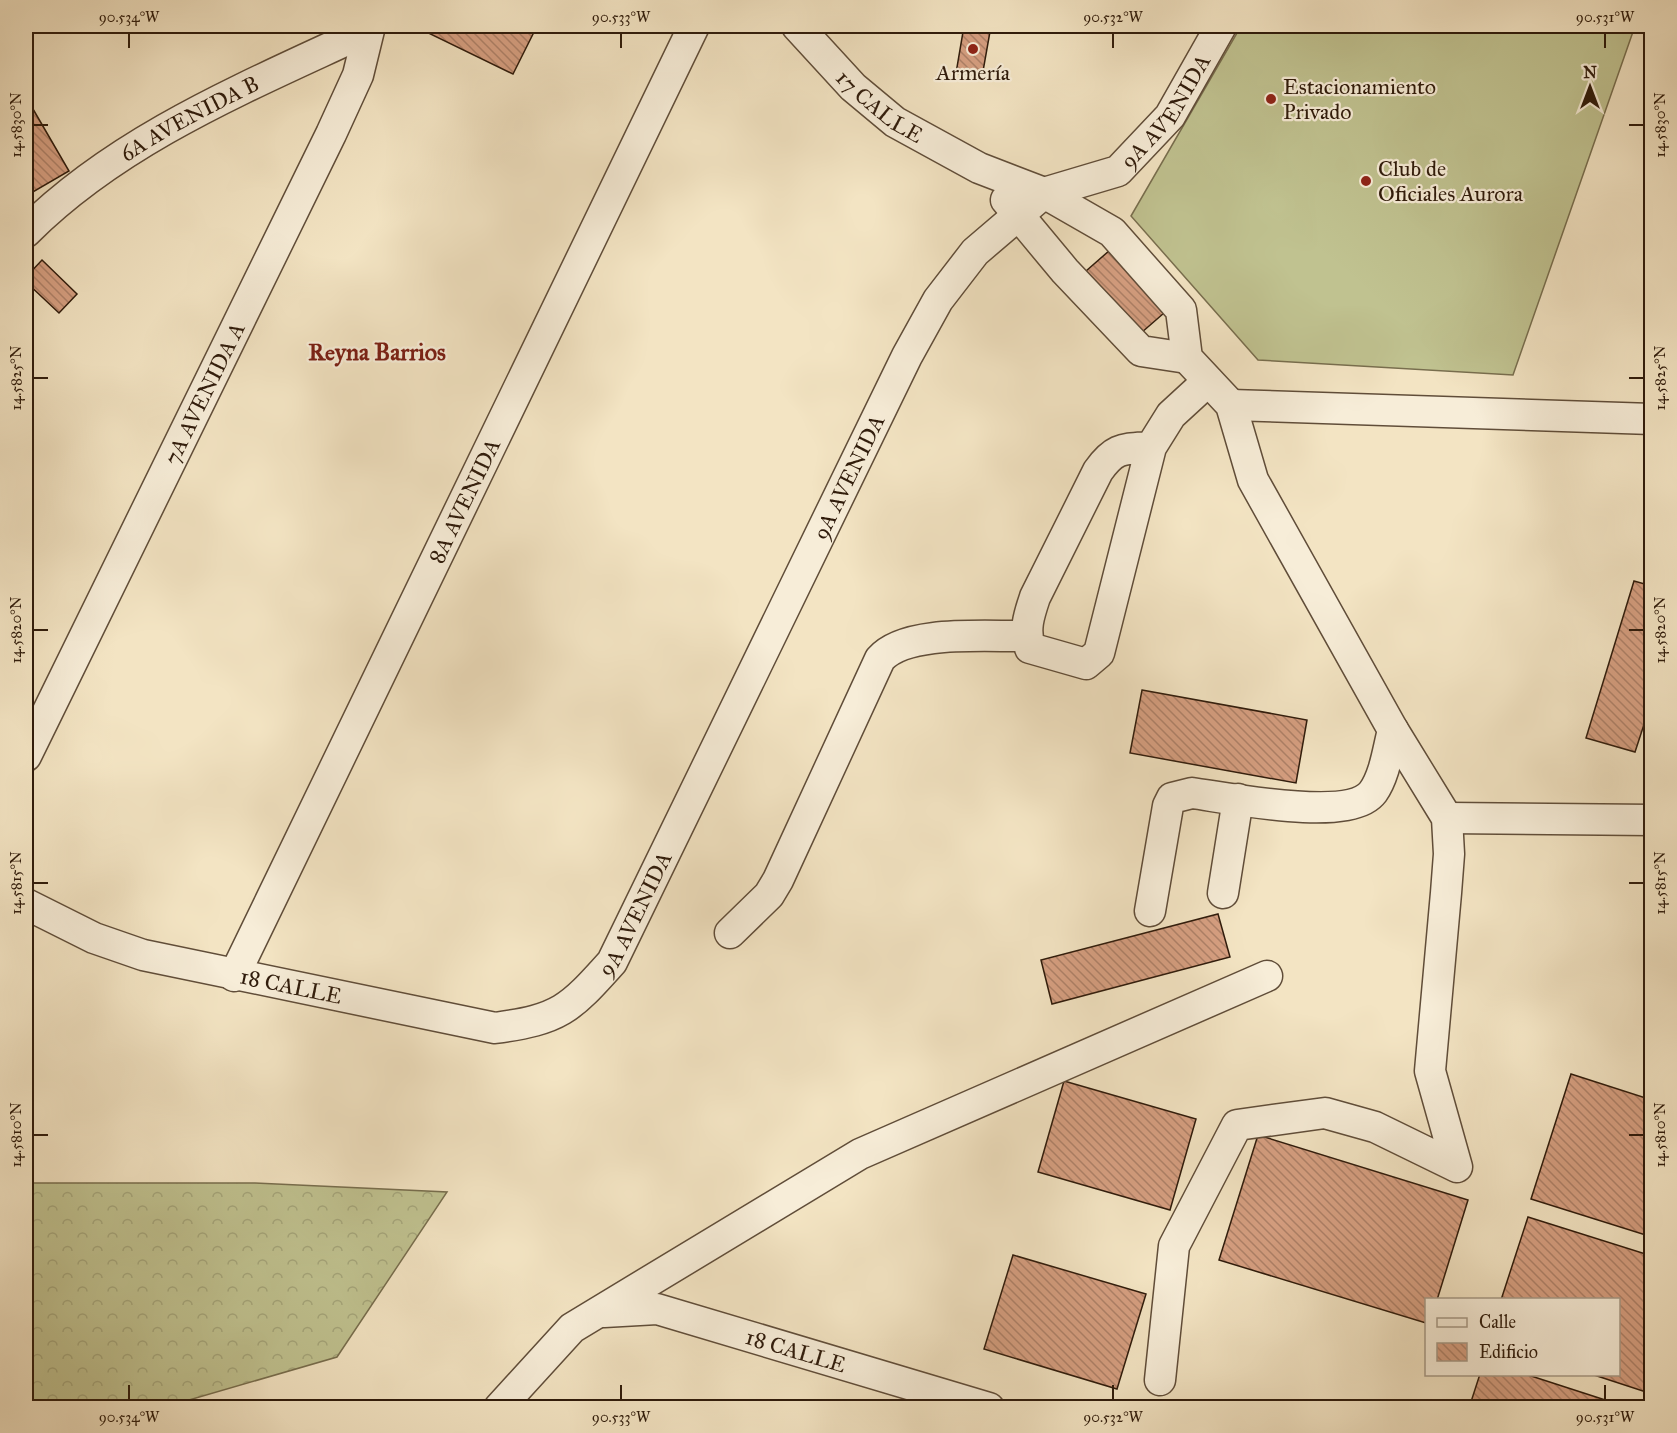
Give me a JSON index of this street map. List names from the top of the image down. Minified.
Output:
{"streets":{"street":["17 CALLE","9A AVENIDA","6A AVENIDA B","7A AVENIDA A","8A AVENIDA","18 CALLE"]},"crossings":[["17 CALLE","9A AVENIDA"],["9A AVENIDA","18 CALLE"],["6A AVENIDA B","7A AVENIDA A"],["8A AVENIDA","18 CALLE"]],"districts":["Reyna Barrios"],"places":["Armería","Estacionamiento Privado","Club de Oficiales Aurora"],"legend":["Calle","Edificio"],"north":"top","coordinates":["90.534°W","90.533°W","90.532°W","90.531°W","14.5830°N","14.5825°N","14.5820°N","14.5815°N","14.5810°N"]}
